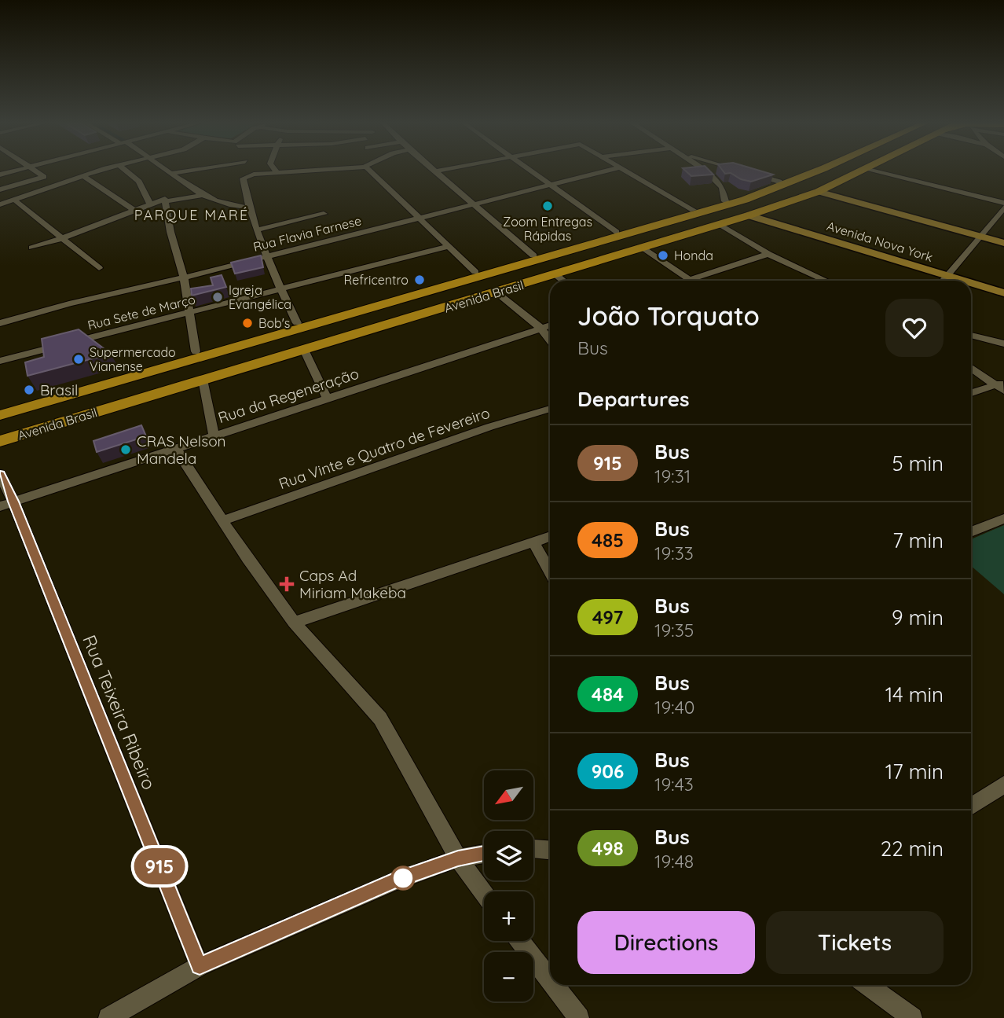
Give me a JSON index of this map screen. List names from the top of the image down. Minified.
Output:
{"streets":{"highway":["Avenida Brasil"],"main road":["Avenida Nova York"],"street":["Rua Flavia Farnese","Rua Sete de Março","Rua da Regeneração","Rua Vinte e Quatro de Fevereiro","Rua Teixeira Ribeiro"]},"crossings":[["Avenida Nova York","Avenida Brasil"],["Rua da Regeneração","Rua Teixeira Ribeiro"]],"districts":["PARQUE MARÉ"],"places":{"other":["Zoom Entregas Rápidas","Honda","Refricentro","Igreja Evangélica","Bob's","Supermercado Vianense","Brasil","CRAS Nelson Mandela"],"health":["Caps Ad Miriam Makeba"]},"lines":["bus line 915"],"north":"bottom left","page":{"on_map":"915","heading":[["João Torquato","Bus"],"Departures"],"list":[{"mark":"915","name":"Bus","note":"19:31","value":"5 min"},{"mark":"485","name":"Bus","note":"19:33","value":"7 min"},{"mark":"497","name":"Bus","note":"19:35","value":"9 min"},{"mark":"484","name":"Bus","note":"19:40","value":"14 min"},{"mark":"906","name":"Bus","note":"19:43","value":"17 min"},{"mark":"498","name":"Bus","note":"19:48","value":"22 min"}],"map_buttons":["+","−"],"buttons":["Directions","Tickets"]}}
